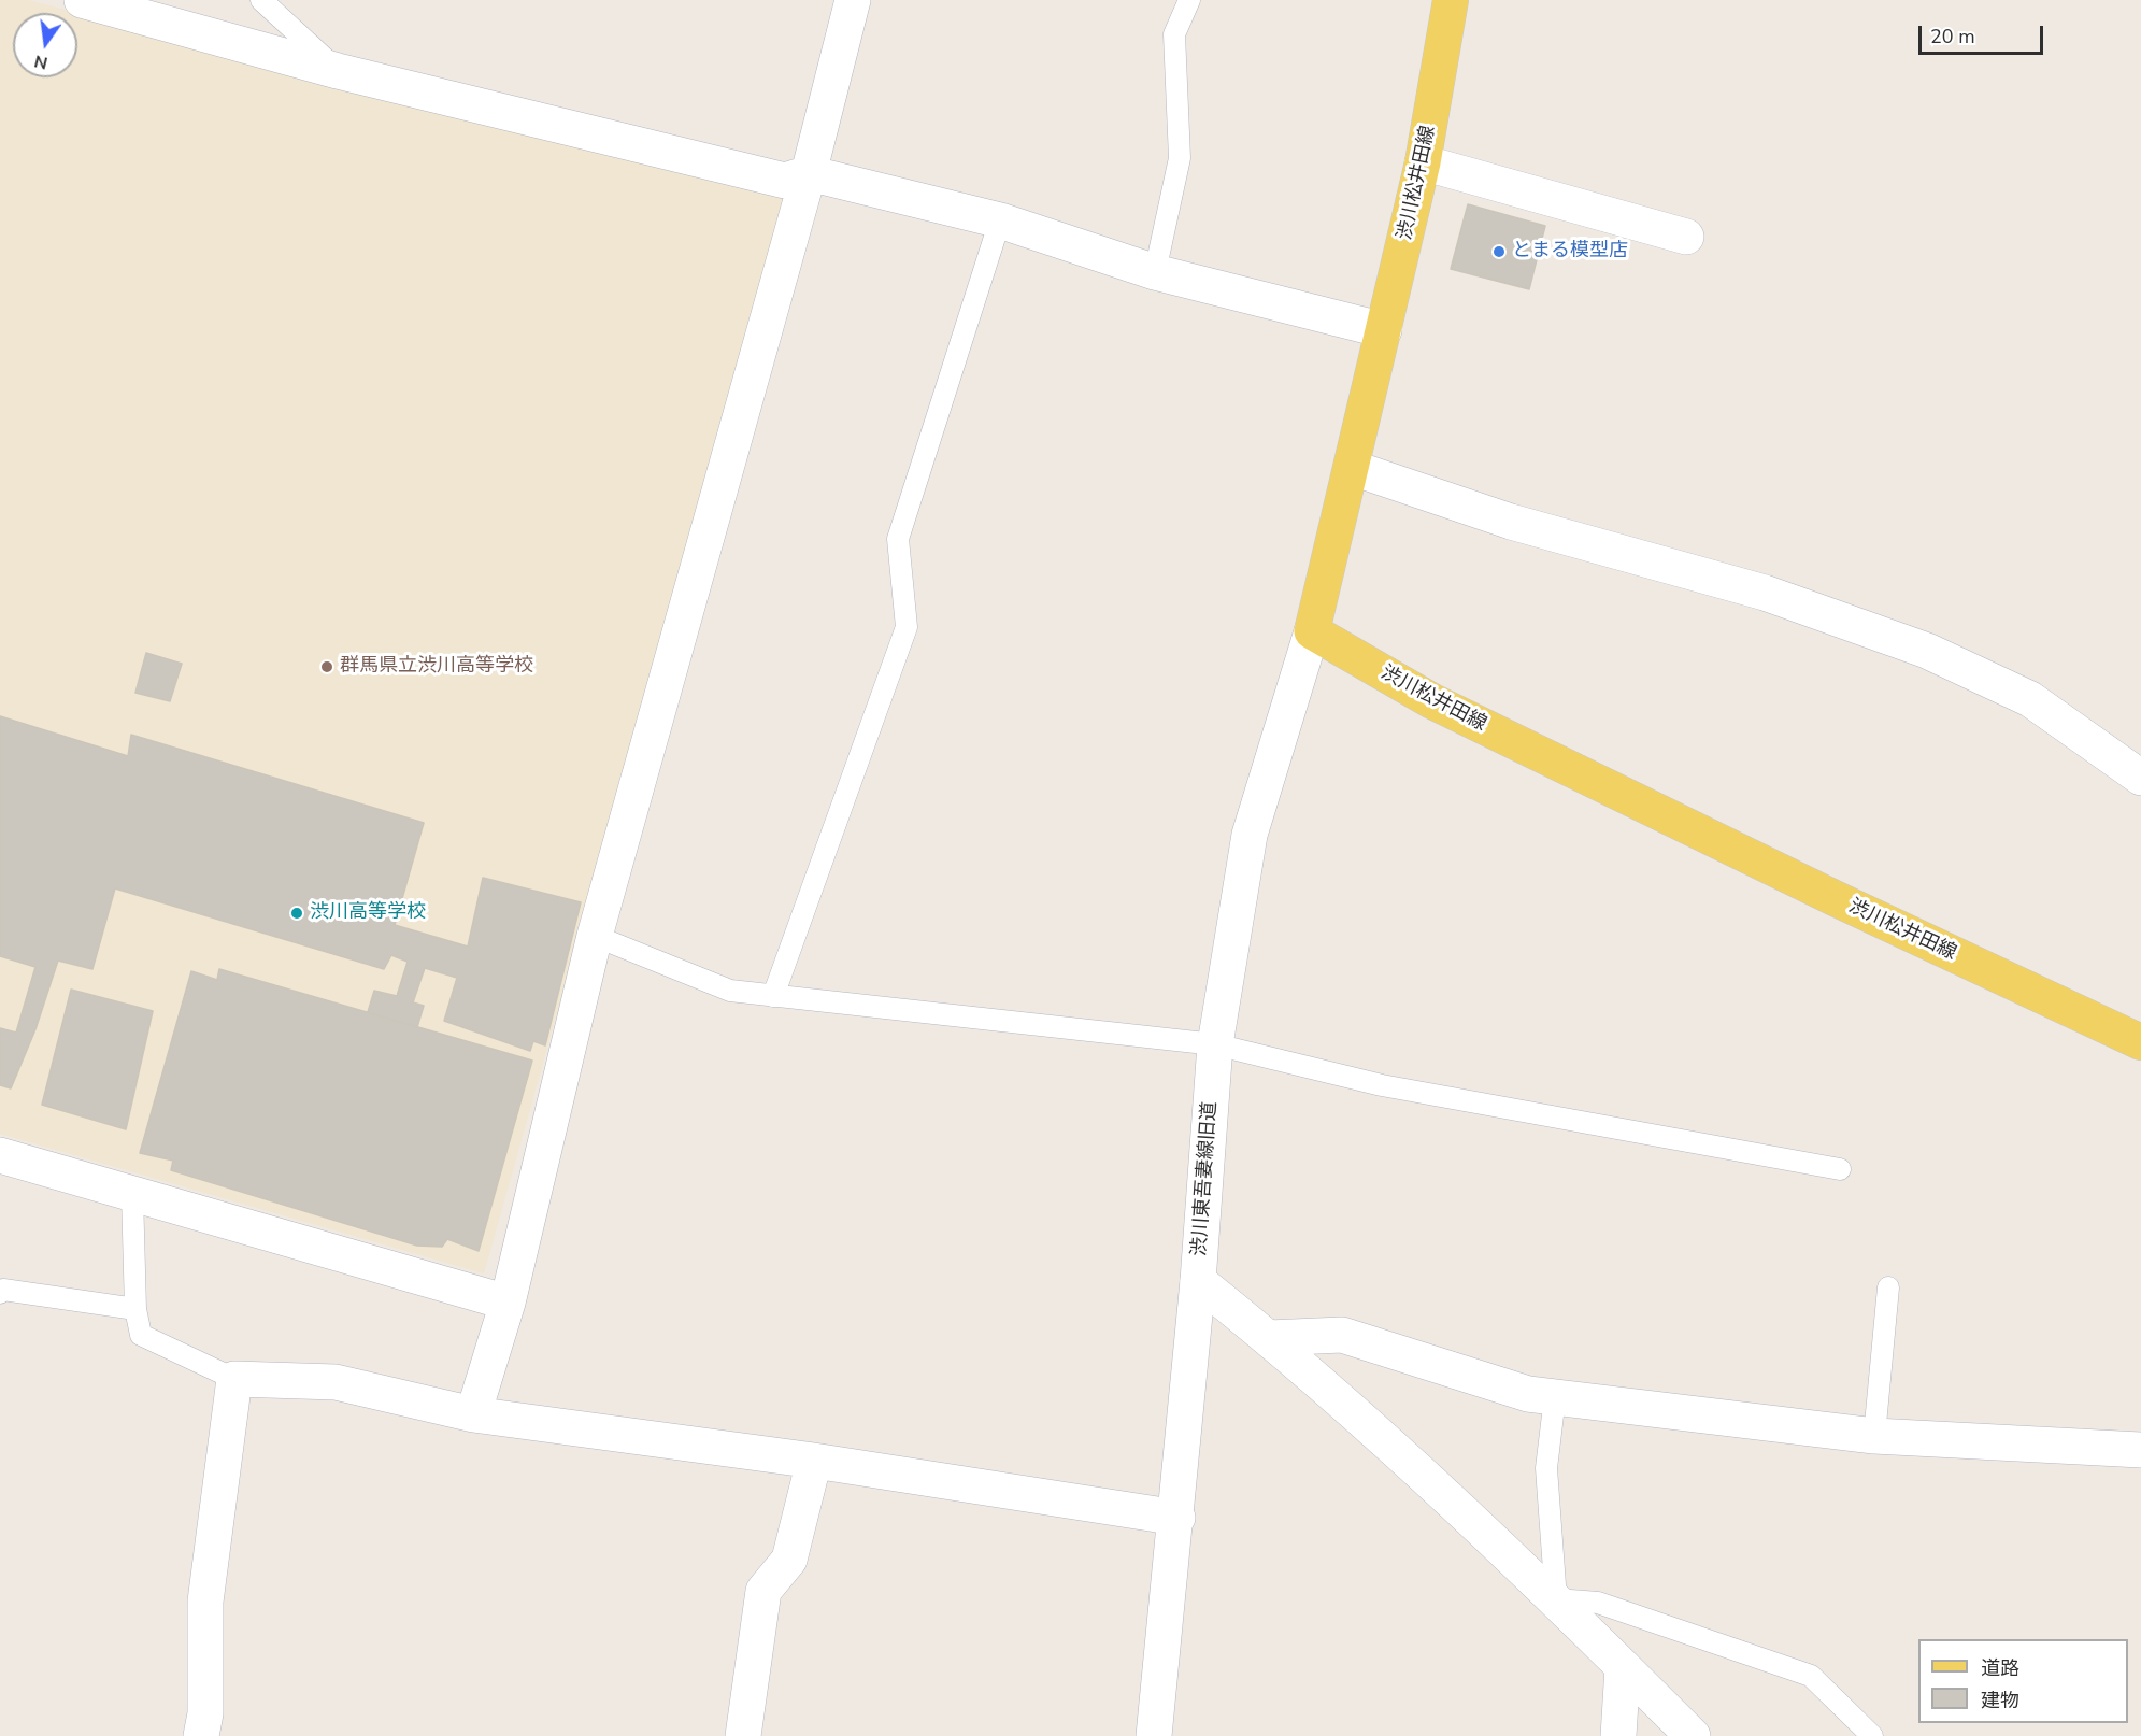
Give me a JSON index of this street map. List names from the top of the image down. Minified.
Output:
{"streets":{"main road":["渋川松井田線"],"street":["渋川東吾妻線旧道"]},"crossings":[["渋川松井田線","渋川東吾妻線旧道"]],"places":["とまる模型店","群馬県立渋川高等学校","渋川高等学校"],"legend":["道路","建物"],"scale_bar":"20 m","north":"bottom"}
